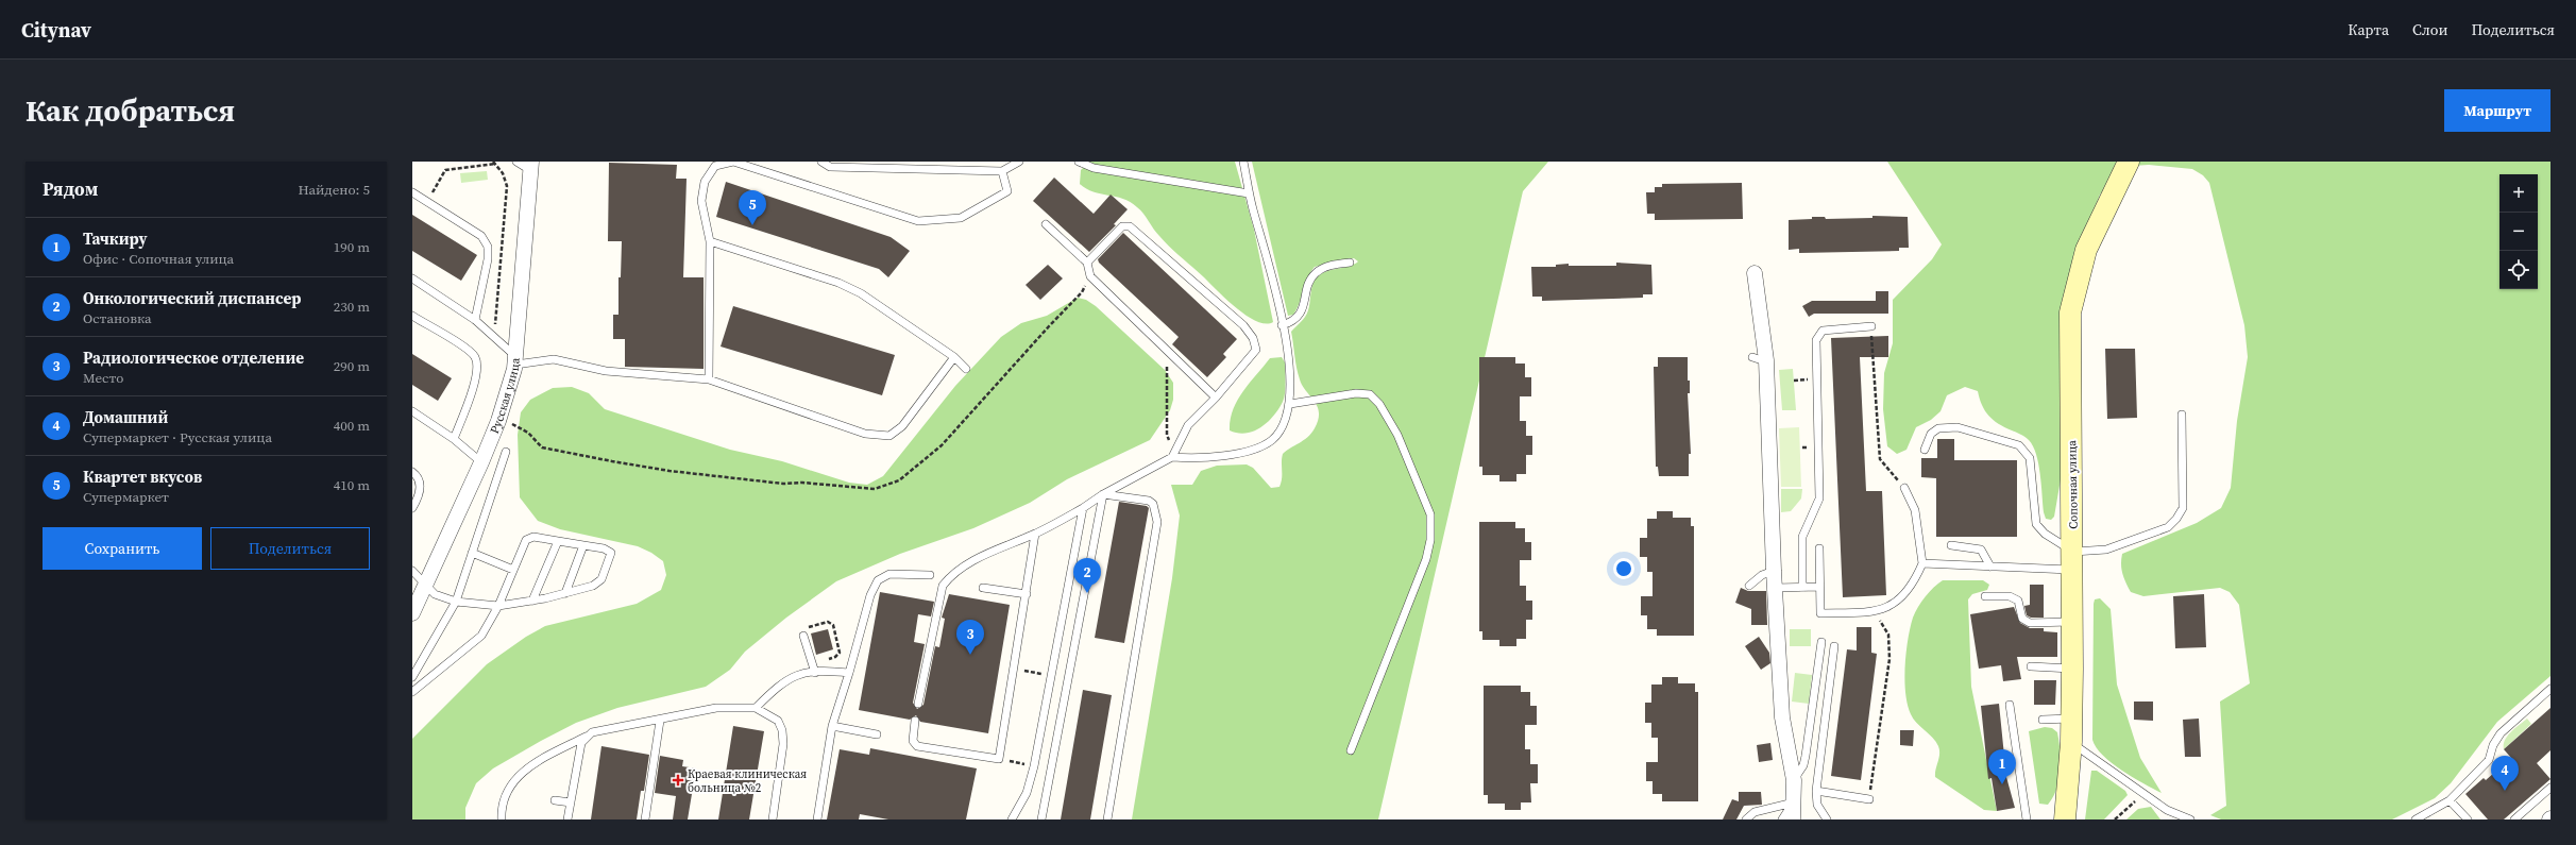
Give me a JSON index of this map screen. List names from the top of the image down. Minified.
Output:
{"streets":{"main road":["Сопочная улица"],"street":["Русская улица"]},"places":{"health":["Краевая клиническая больница №2"]},"page":{"header":"Citynav","nav":["Карта","Слои","Поделиться"],"buttons":["Маршрут",["Сохранить","Поделиться"]],"title":"Как добраться","heading":["Рядом","Найдено: 5"],"map_buttons":["+","−"],"pins":["5","2","3","1","4"],"list":[{"mark":"1","name":"Тачкиру","note":"Офис · Сопочная улица","value":"190 m"},{"mark":"2","name":"Онкологический диспансер","note":"Остановка","value":"230 m"},{"mark":"3","name":"Радиологическое отделение","note":"Место","value":"290 m"},{"mark":"4","name":"Домашний","note":"Супермаркет · Русская улица","value":"400 m"},{"mark":"5","name":"Квартет вкусов","note":"Супермаркет","value":"410 m"}]}}
